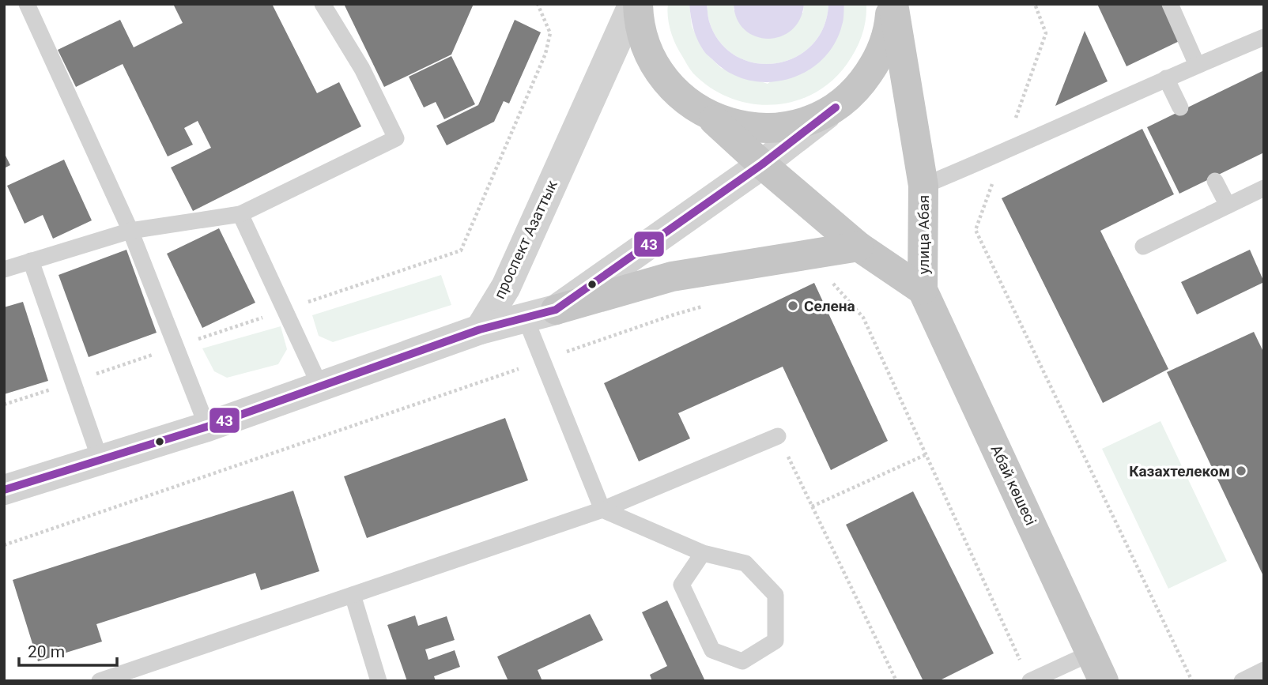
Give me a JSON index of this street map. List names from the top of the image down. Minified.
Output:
{"streets":{"main road":["улица Абая","Абай көшесі"],"street":["проспект Азаттык"]},"crossings":[["улица Абая","проспект Азаттык"],["улица Абая","Абай көшесі"]],"places":["Селена","Казахтелеком"],"lines":["transit line 43"],"scale_bar":"20 m"}
